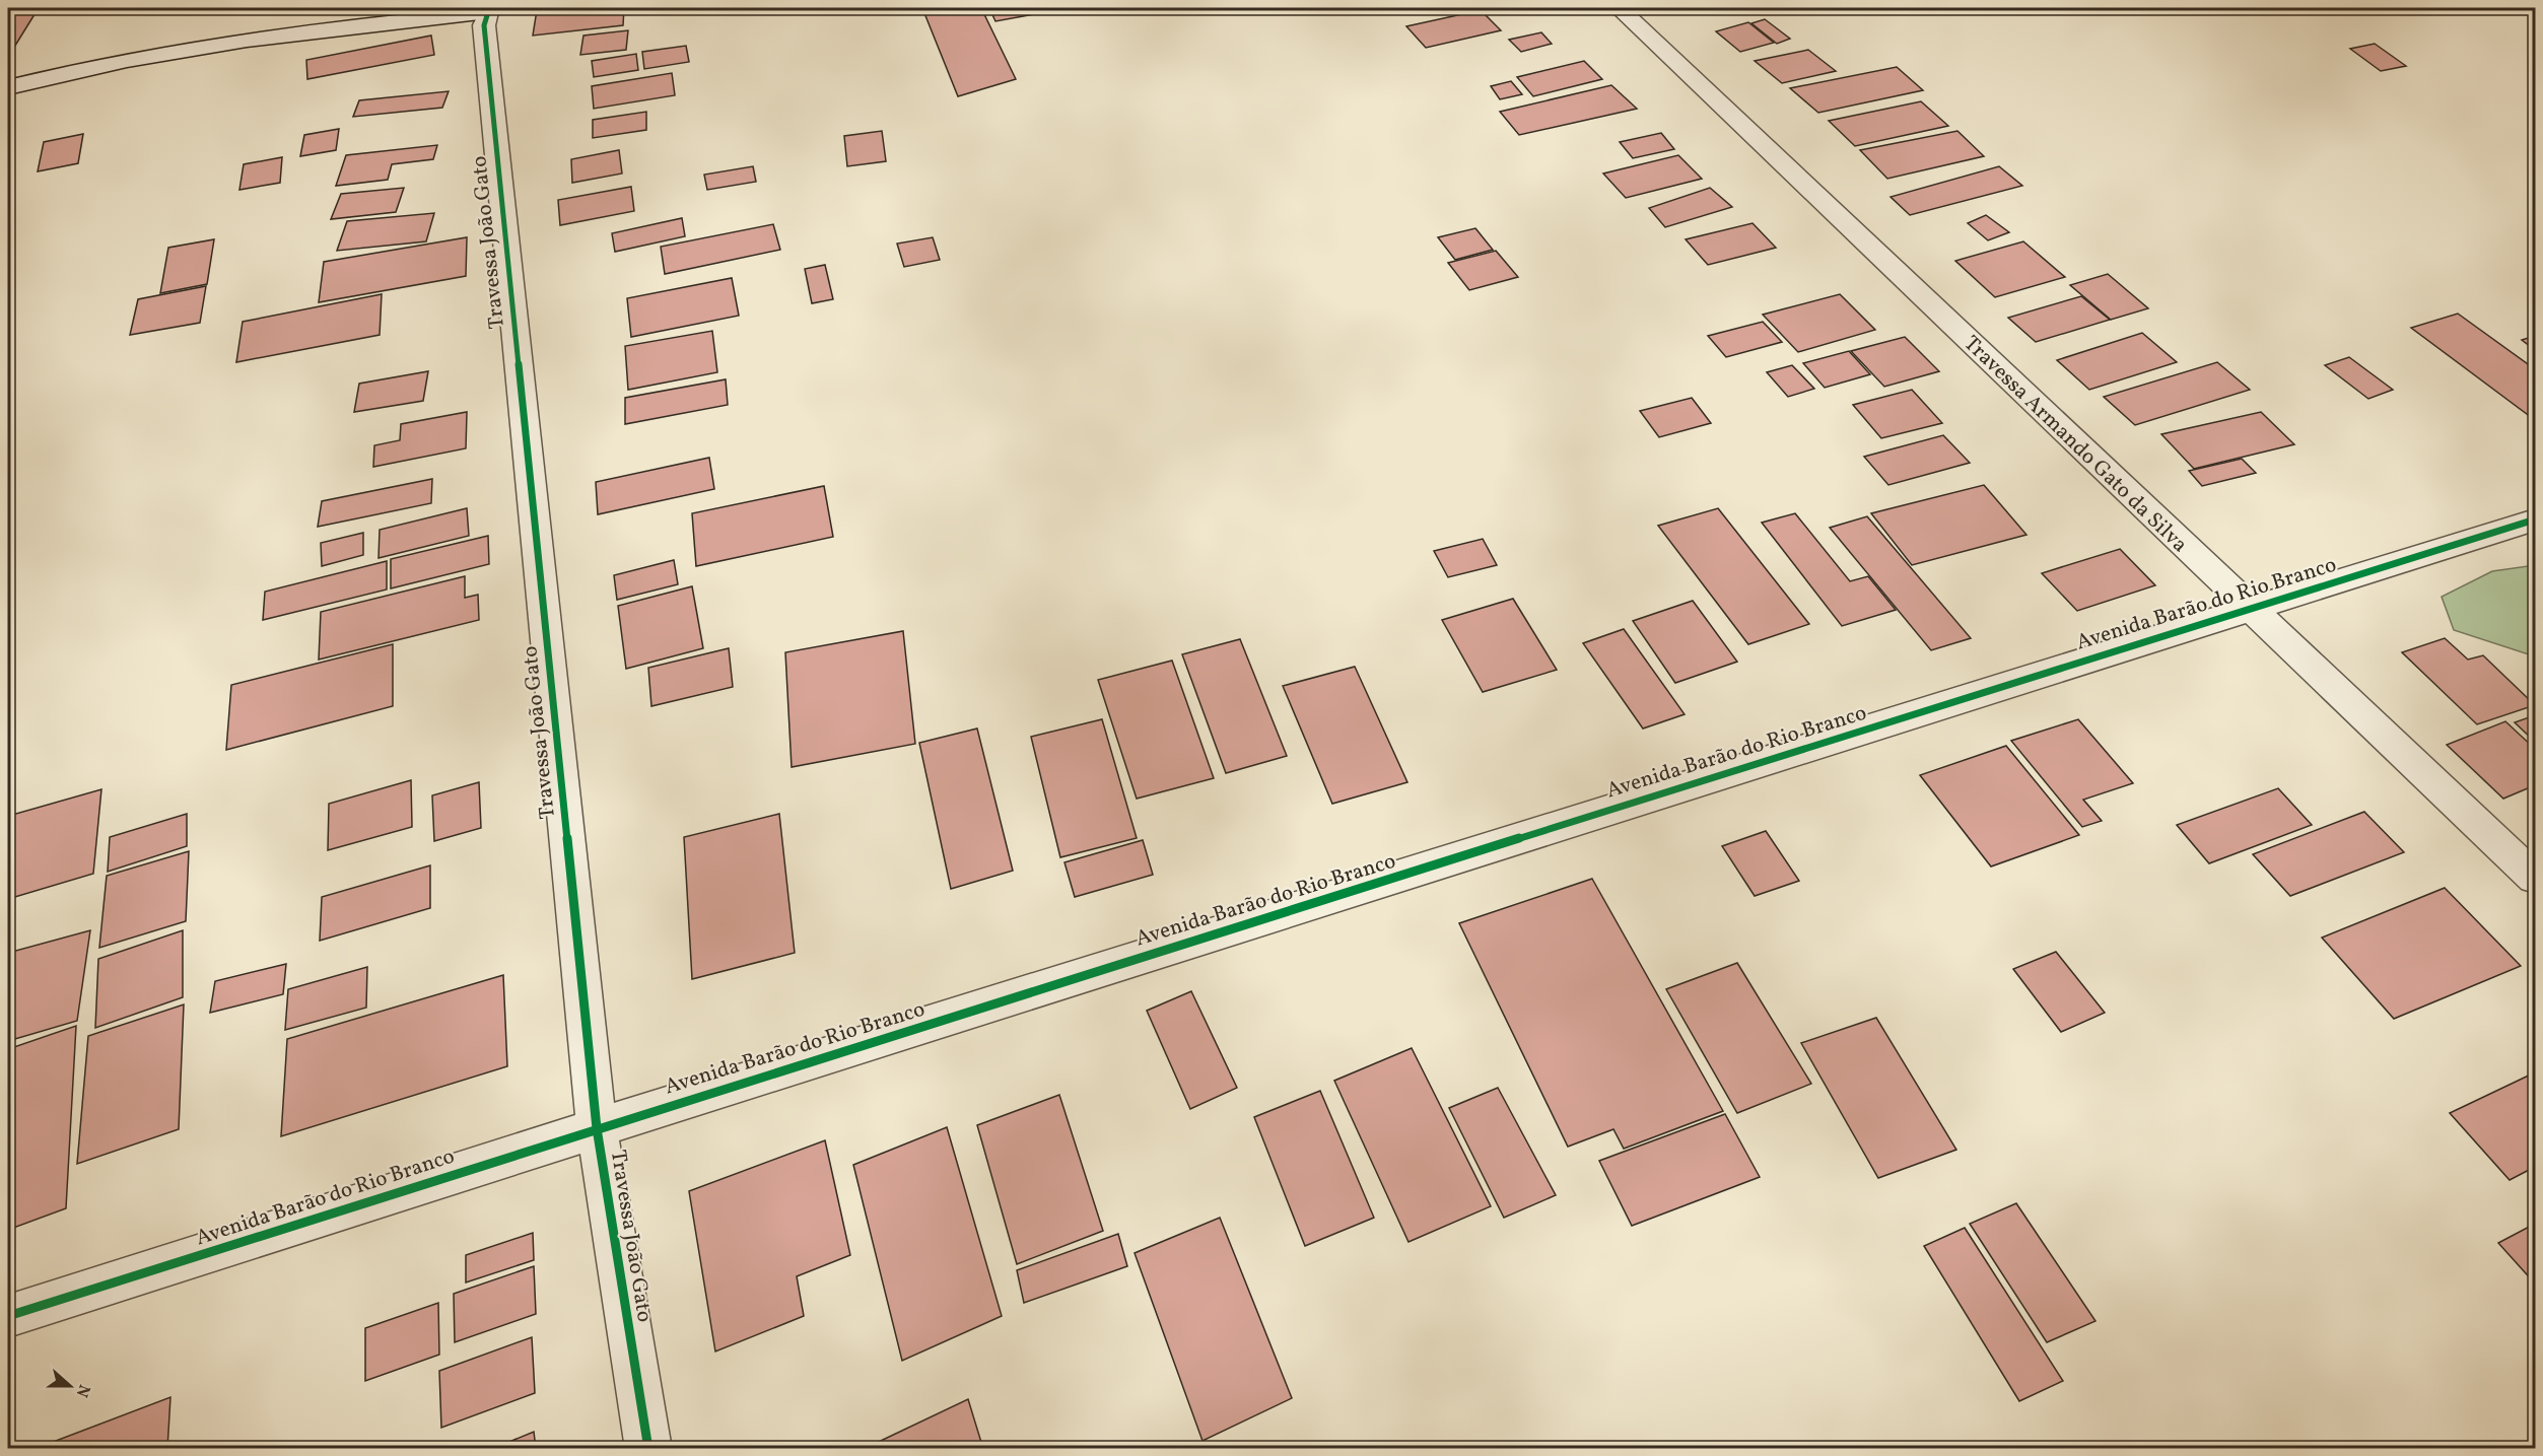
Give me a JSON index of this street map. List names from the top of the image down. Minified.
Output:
{"streets":{"street":["Travessa João Gato","Travessa Armando Gato da Silva","Avenida Barão do Rio Branco"]},"crossings":[["Travessa João Gato","Avenida Barão do Rio Branco"],["Travessa Armando Gato da Silva","Avenida Barão do Rio Branco"]],"north":"right"}
